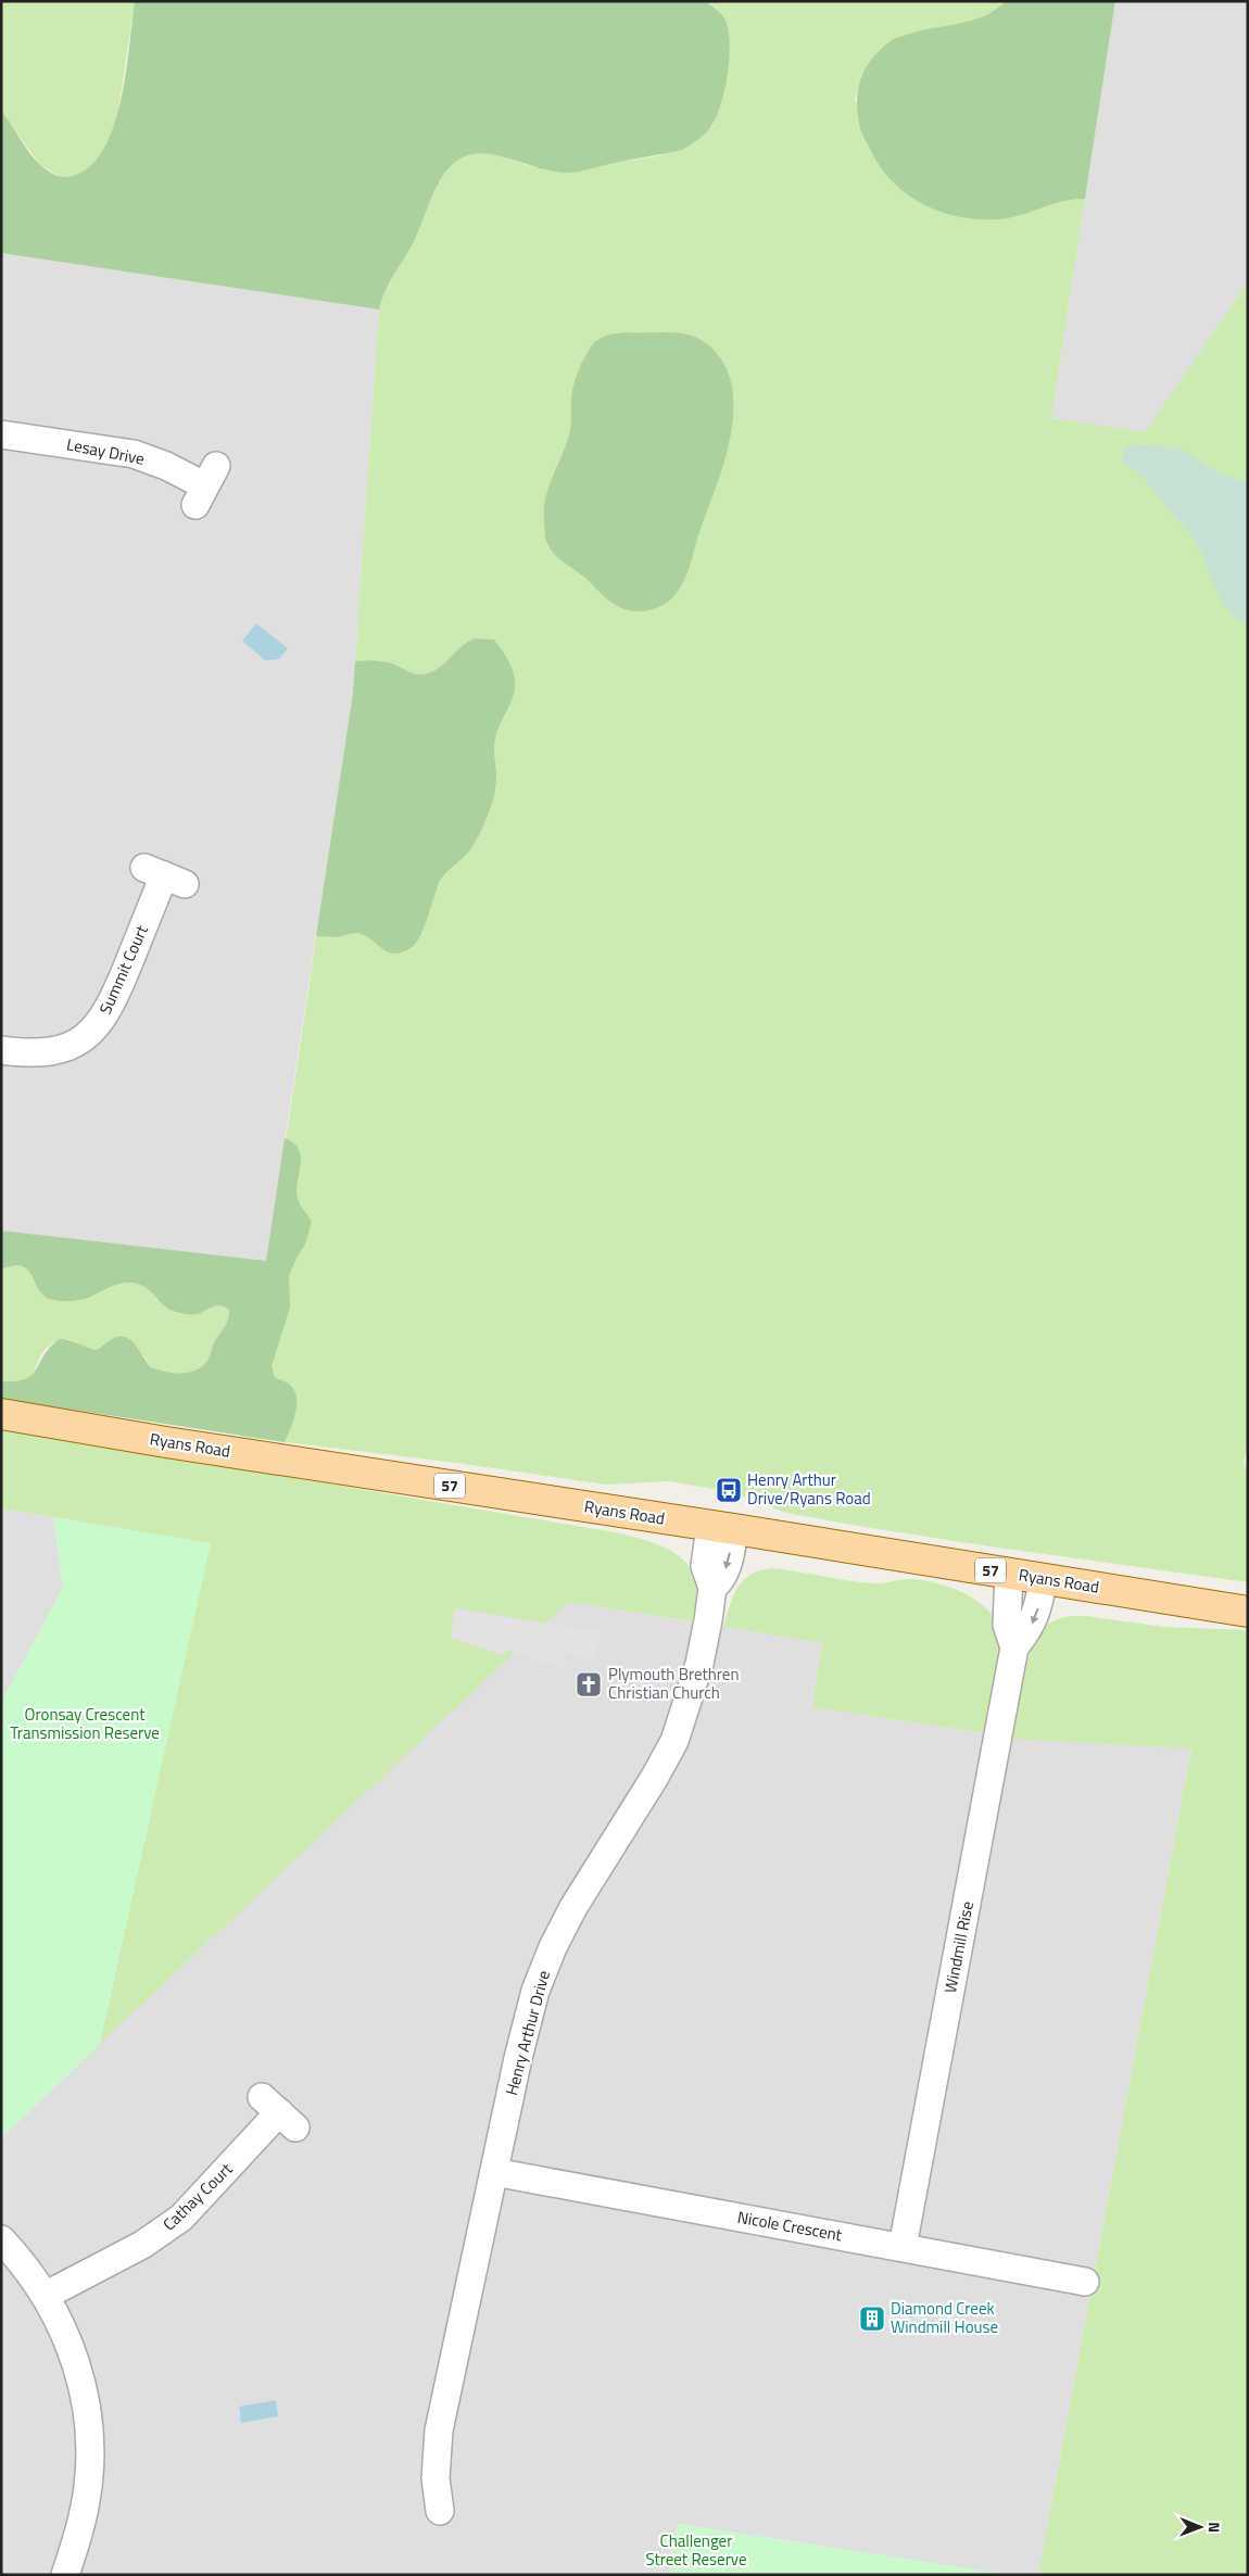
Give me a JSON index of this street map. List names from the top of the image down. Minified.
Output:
{"streets":{"main road":["Ryans Road","57"],"street":["Lesay Drive","Summit Court","Windmill Rise","Henry Arthur Drive","Cathay Court","Nicole Crescent"]},"crossings":[["Ryans Road","Windmill Rise"],["Ryans Road","Henry Arthur Drive"],["Windmill Rise","Nicole Crescent"],["Henry Arthur Drive","Nicole Crescent"]],"parks":["Oronsay Crescent Transmission Reserve","Challenger Street Reserve"],"places":{"bus stop":["Henry Arthur Drive/Ryans Road"],"church":["Plymouth Brethren Christian Church"],"building":["Diamond Creek Windmill House"]},"north":"right"}
